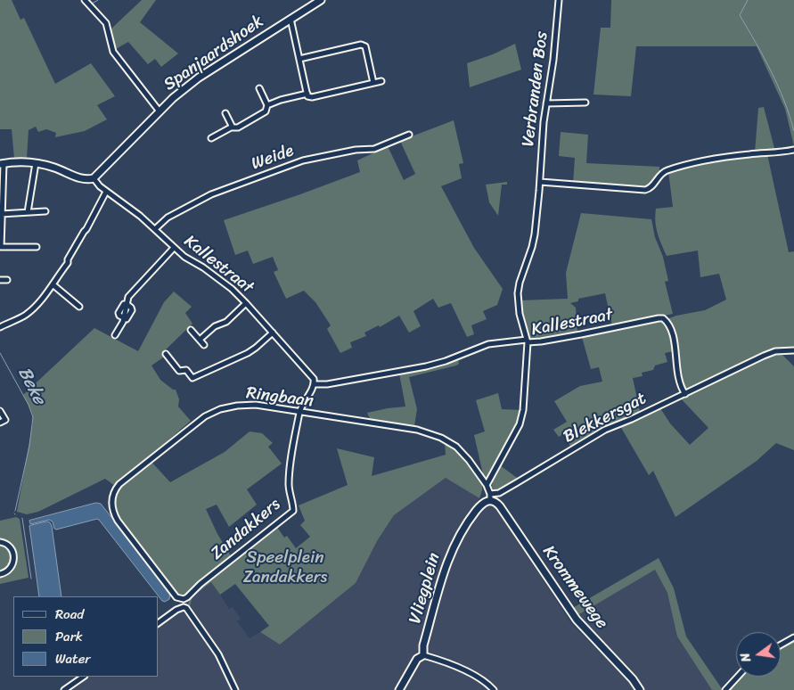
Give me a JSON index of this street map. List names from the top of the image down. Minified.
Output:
{"streets":{"street":["Spanjaardshoek","Verbranden Bos","Weide","Kallestraat","Ringbaan","Blekkersgat","Zandakkers","Krommewege","Vliegplein"]},"crossings":[["Spanjaardshoek","Kallestraat"],["Verbranden Bos","Kallestraat"],["Weide","Kallestraat"],["Kallestraat","Ringbaan"],["Kallestraat","Blekkersgat"],["Ringbaan","Blekkersgat"],["Ringbaan","Zandakkers"],["Ringbaan","Krommewege"],["Ringbaan","Vliegplein"],["Blekkersgat","Krommewege"],["Blekkersgat","Vliegplein"],["Krommewege","Vliegplein"]],"water":["Beke"],"parks":["Speelplein Zandakkers"],"legend":["Road","Park","Water"],"north":"left"}
